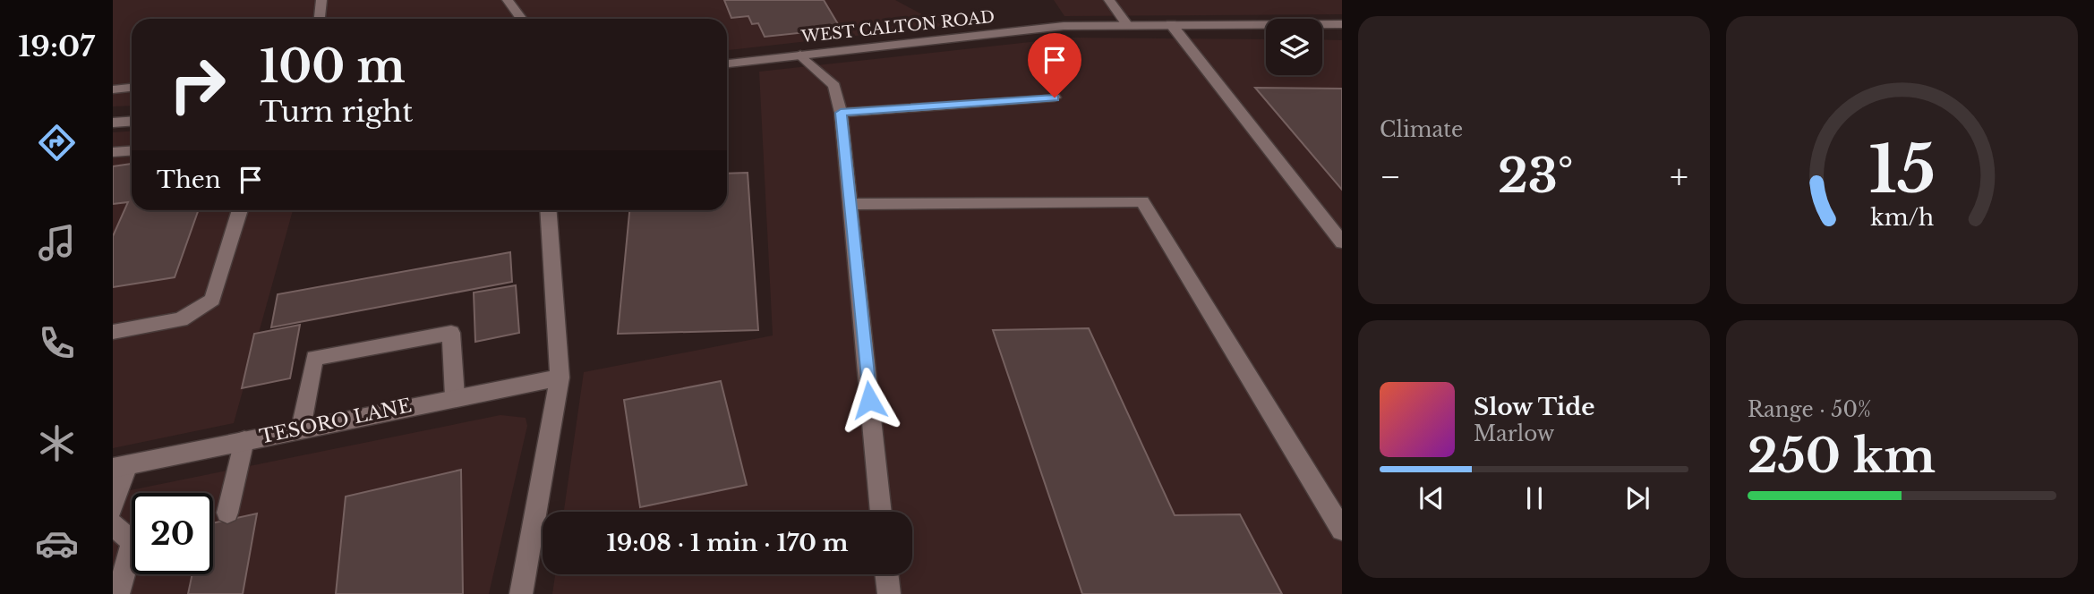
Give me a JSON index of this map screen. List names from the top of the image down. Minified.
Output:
{"streets":{"main road":["WEST CALTON ROAD","TESORO LANE"]},"page":{"tabs":"19:07","tile":["Climate",["Range · 50%","250 km"]],"turn":["100 m","Turn right"],"then":"Then","heat":["−","23°","+"],"song":["Slow Tide","Marlow"],"limit":"20","trip":"19:08 · 1 min · 170 m","gauge":["15","km/h"]}}
